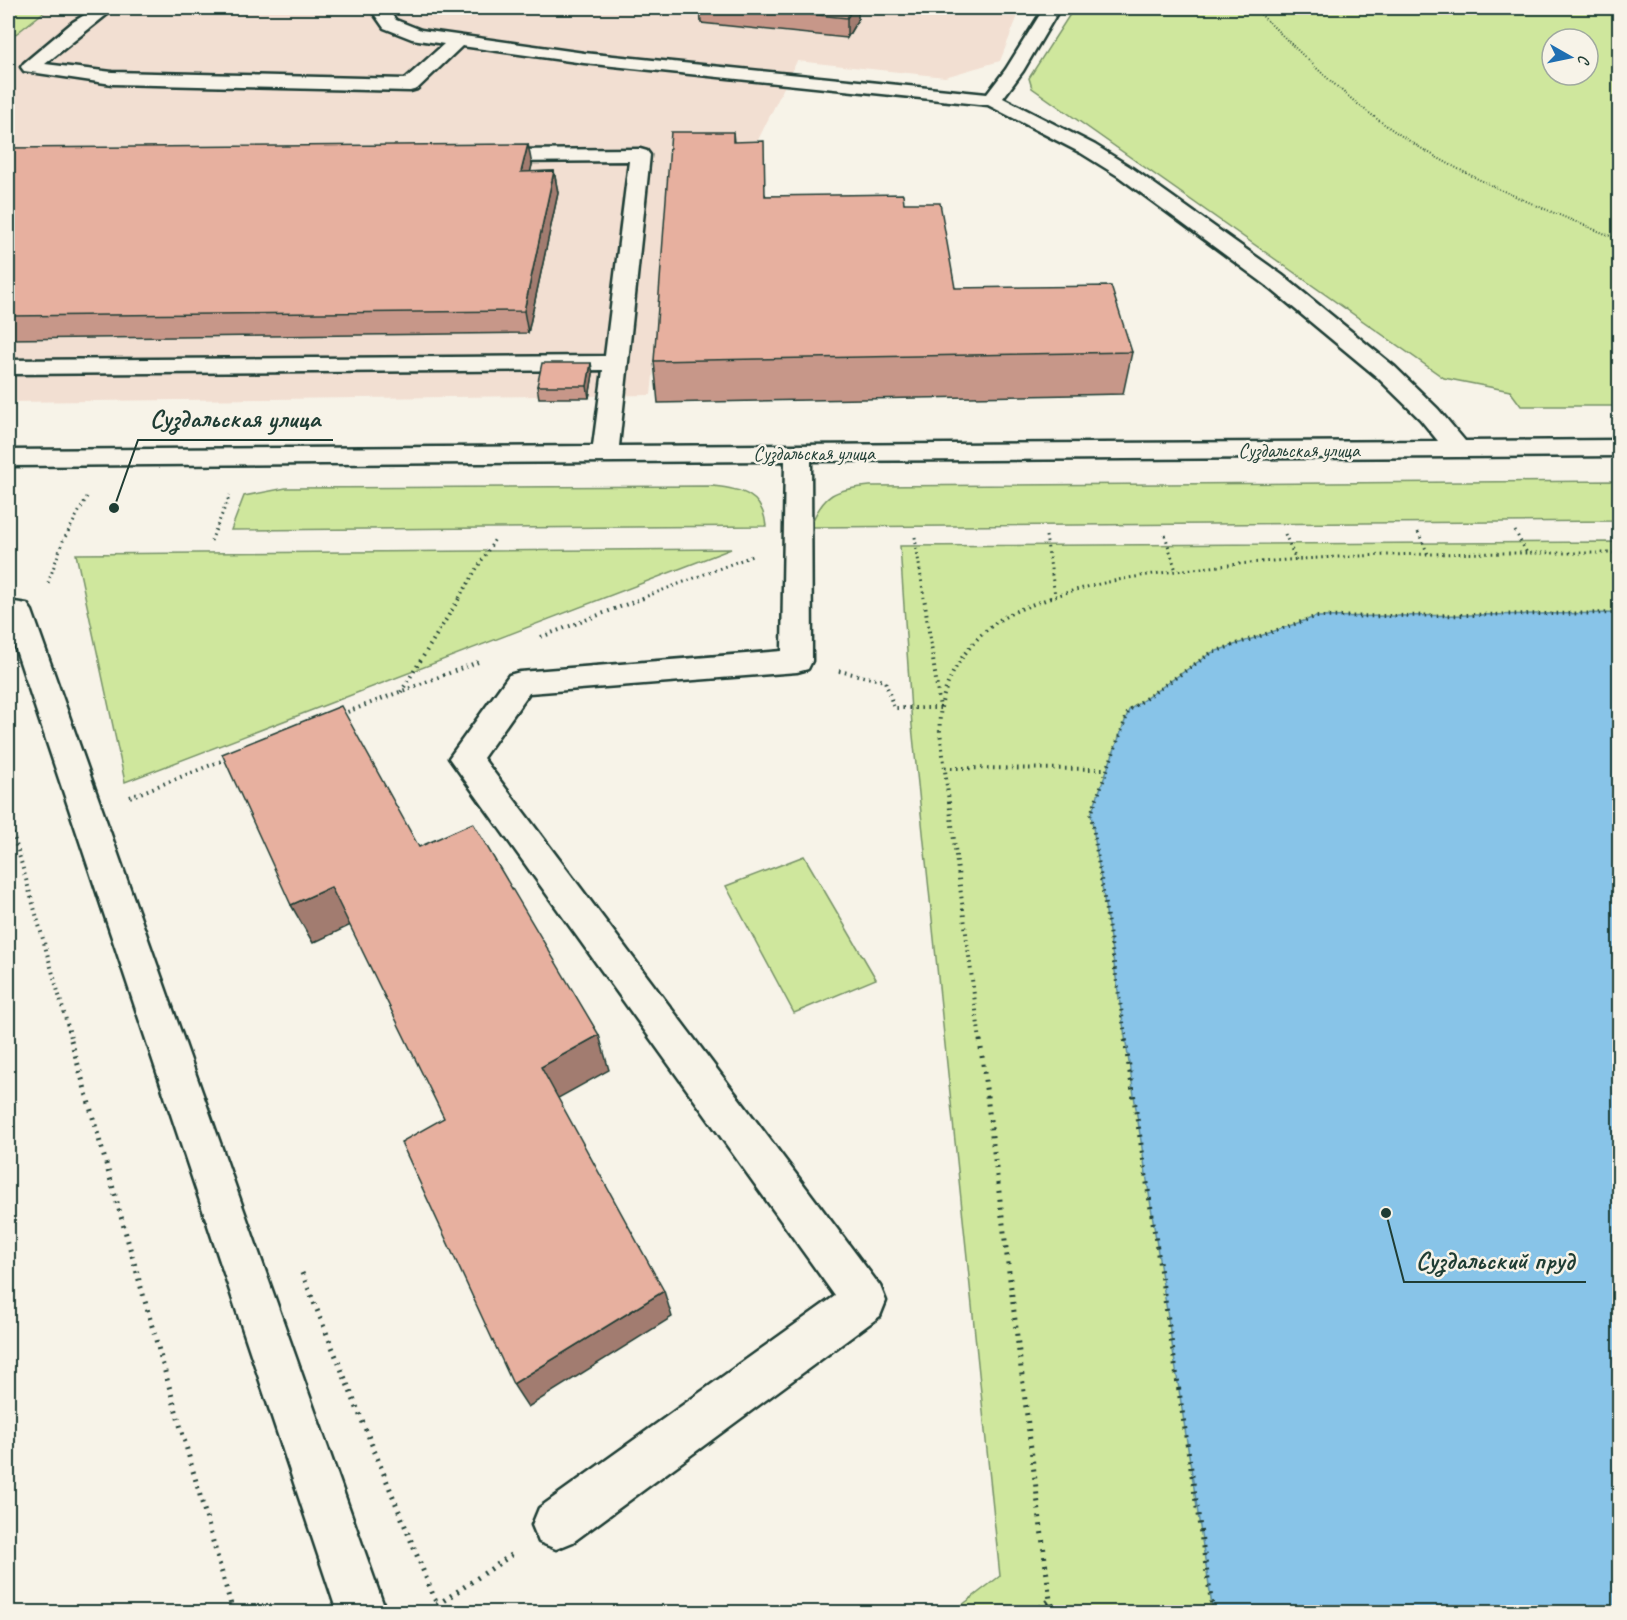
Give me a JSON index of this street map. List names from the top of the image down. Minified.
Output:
{"streets":{"street":["Суздальская улица"]},"places":["Суздальская улица","Суздальский пруд"],"north":"right"}
